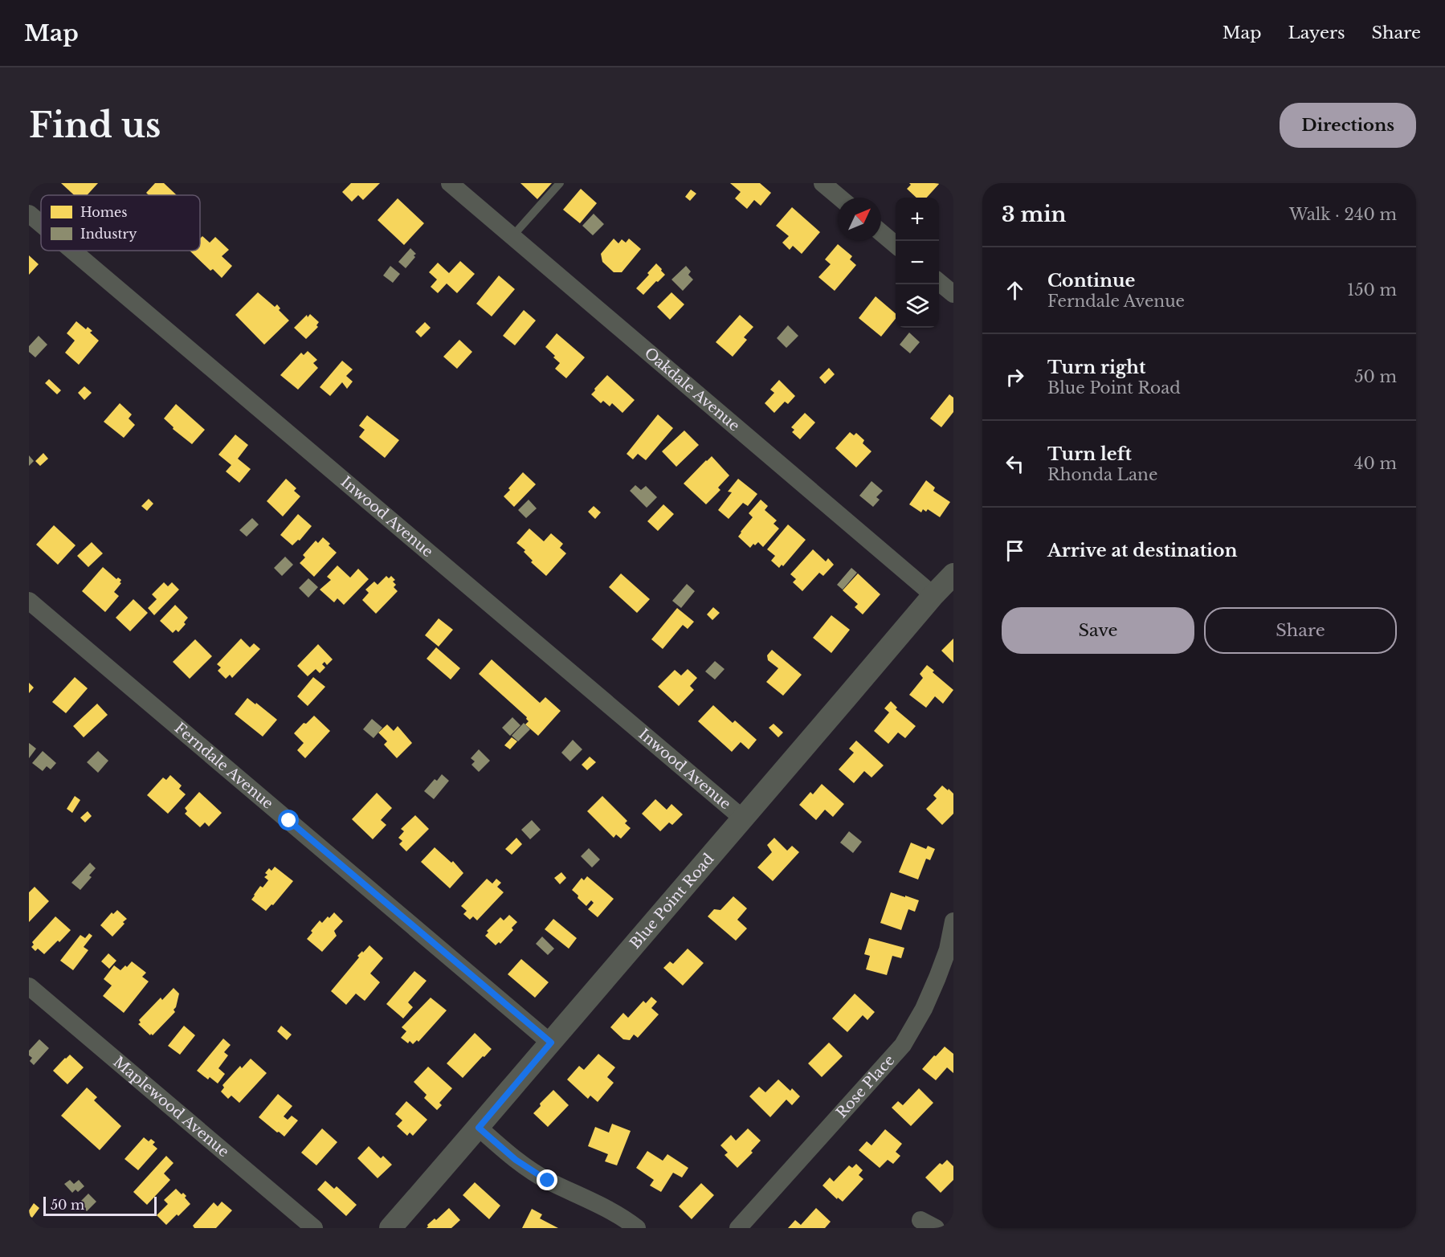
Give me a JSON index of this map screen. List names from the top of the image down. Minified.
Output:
{"streets":{"street":["Oakdale Avenue","Inwood Avenue","Ferndale Avenue","Blue Point Road","Rose Place","Maplewood Avenue"]},"crossings":[["Oakdale Avenue","Blue Point Road"],["Inwood Avenue","Blue Point Road"],["Ferndale Avenue","Blue Point Road"]],"legend":["Homes","Industry"],"scale_bar":"50 m","north":"top right","page":{"header":"Map","nav":["Map","Layers","Share"],"buttons":["Directions",["Save","Share"]],"title":"Find us","heading":["3 min","Walk · 240 m"],"map_buttons":["+","−"],"list":[["Continue","Ferndale Avenue","150 m"],["Turn right","Blue Point Road","50 m"],["Turn left","Rhonda Lane","40 m"],"Arrive at destination"],"scale":"50 m"}}
